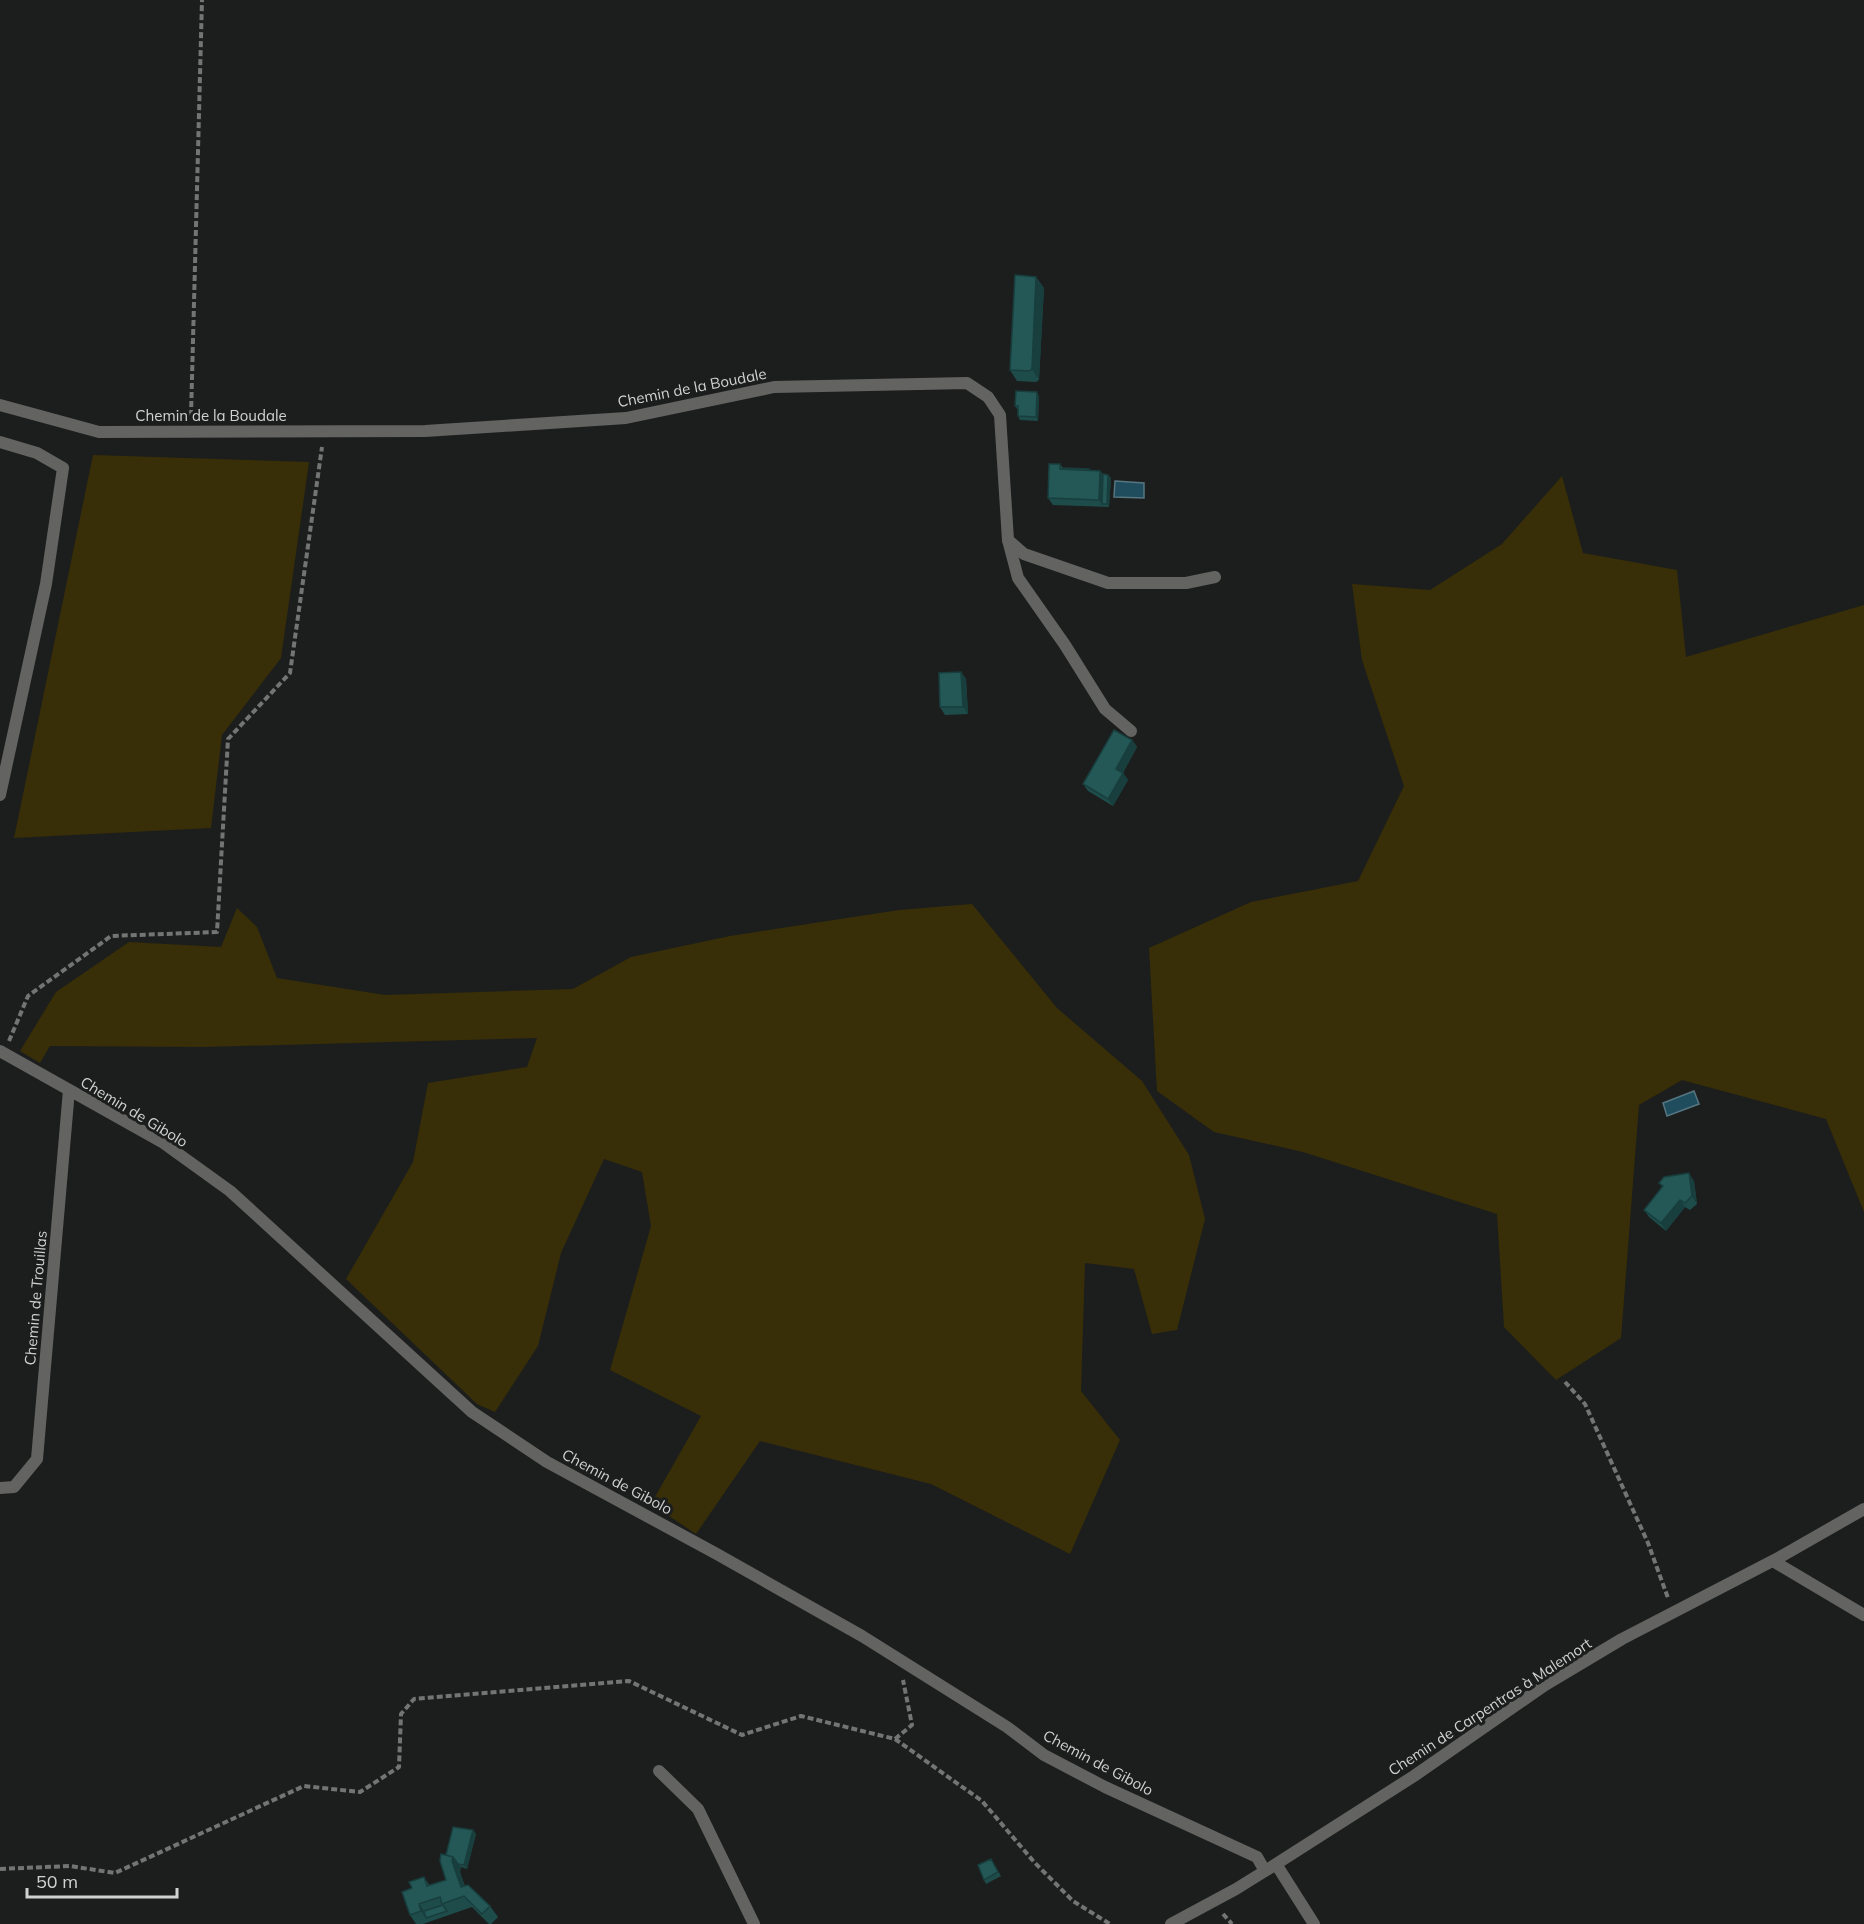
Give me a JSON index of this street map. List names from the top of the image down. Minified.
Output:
{"streets":{"street":["Chemin de la Boudale","Chemin de Gibolo","Chemin de Trouillas","Chemin de Carpentras à Malemort"]},"crossings":[["Chemin de Gibolo","Chemin de Trouillas"],["Chemin de Gibolo","Chemin de Carpentras à Malemort"]],"scale_bar":"50 m"}
